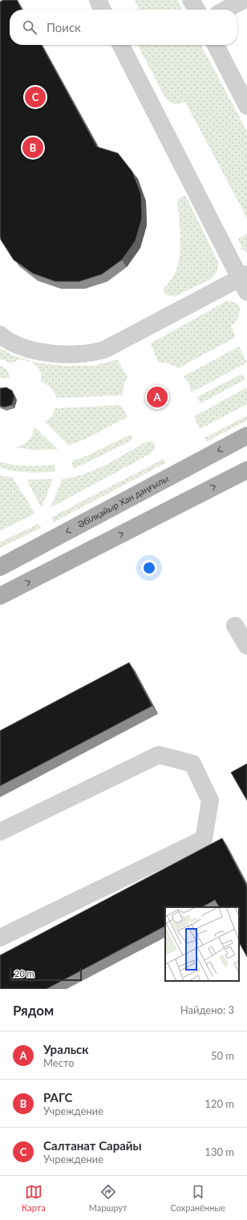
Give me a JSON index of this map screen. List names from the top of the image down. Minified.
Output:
{"streets":{"main road":["Әбілқайыр Хан даңғылы"]},"scale_bar":"20 m","page":{"search":"Поиск","pins":["C","B","A"],"scale":"20 m","heading":["Рядом","Найдено: 3"],"list":[{"mark":"A","name":"Уральск","note":"Место","value":"50 m"},{"mark":"B","name":"РАГС","note":"Учреждение","value":"120 m"},{"mark":"C","name":"Салтанат Сарайы","note":"Учреждение","value":"130 m"}],"nav":["Карта","Маршрут","Сохранённые"]}}
